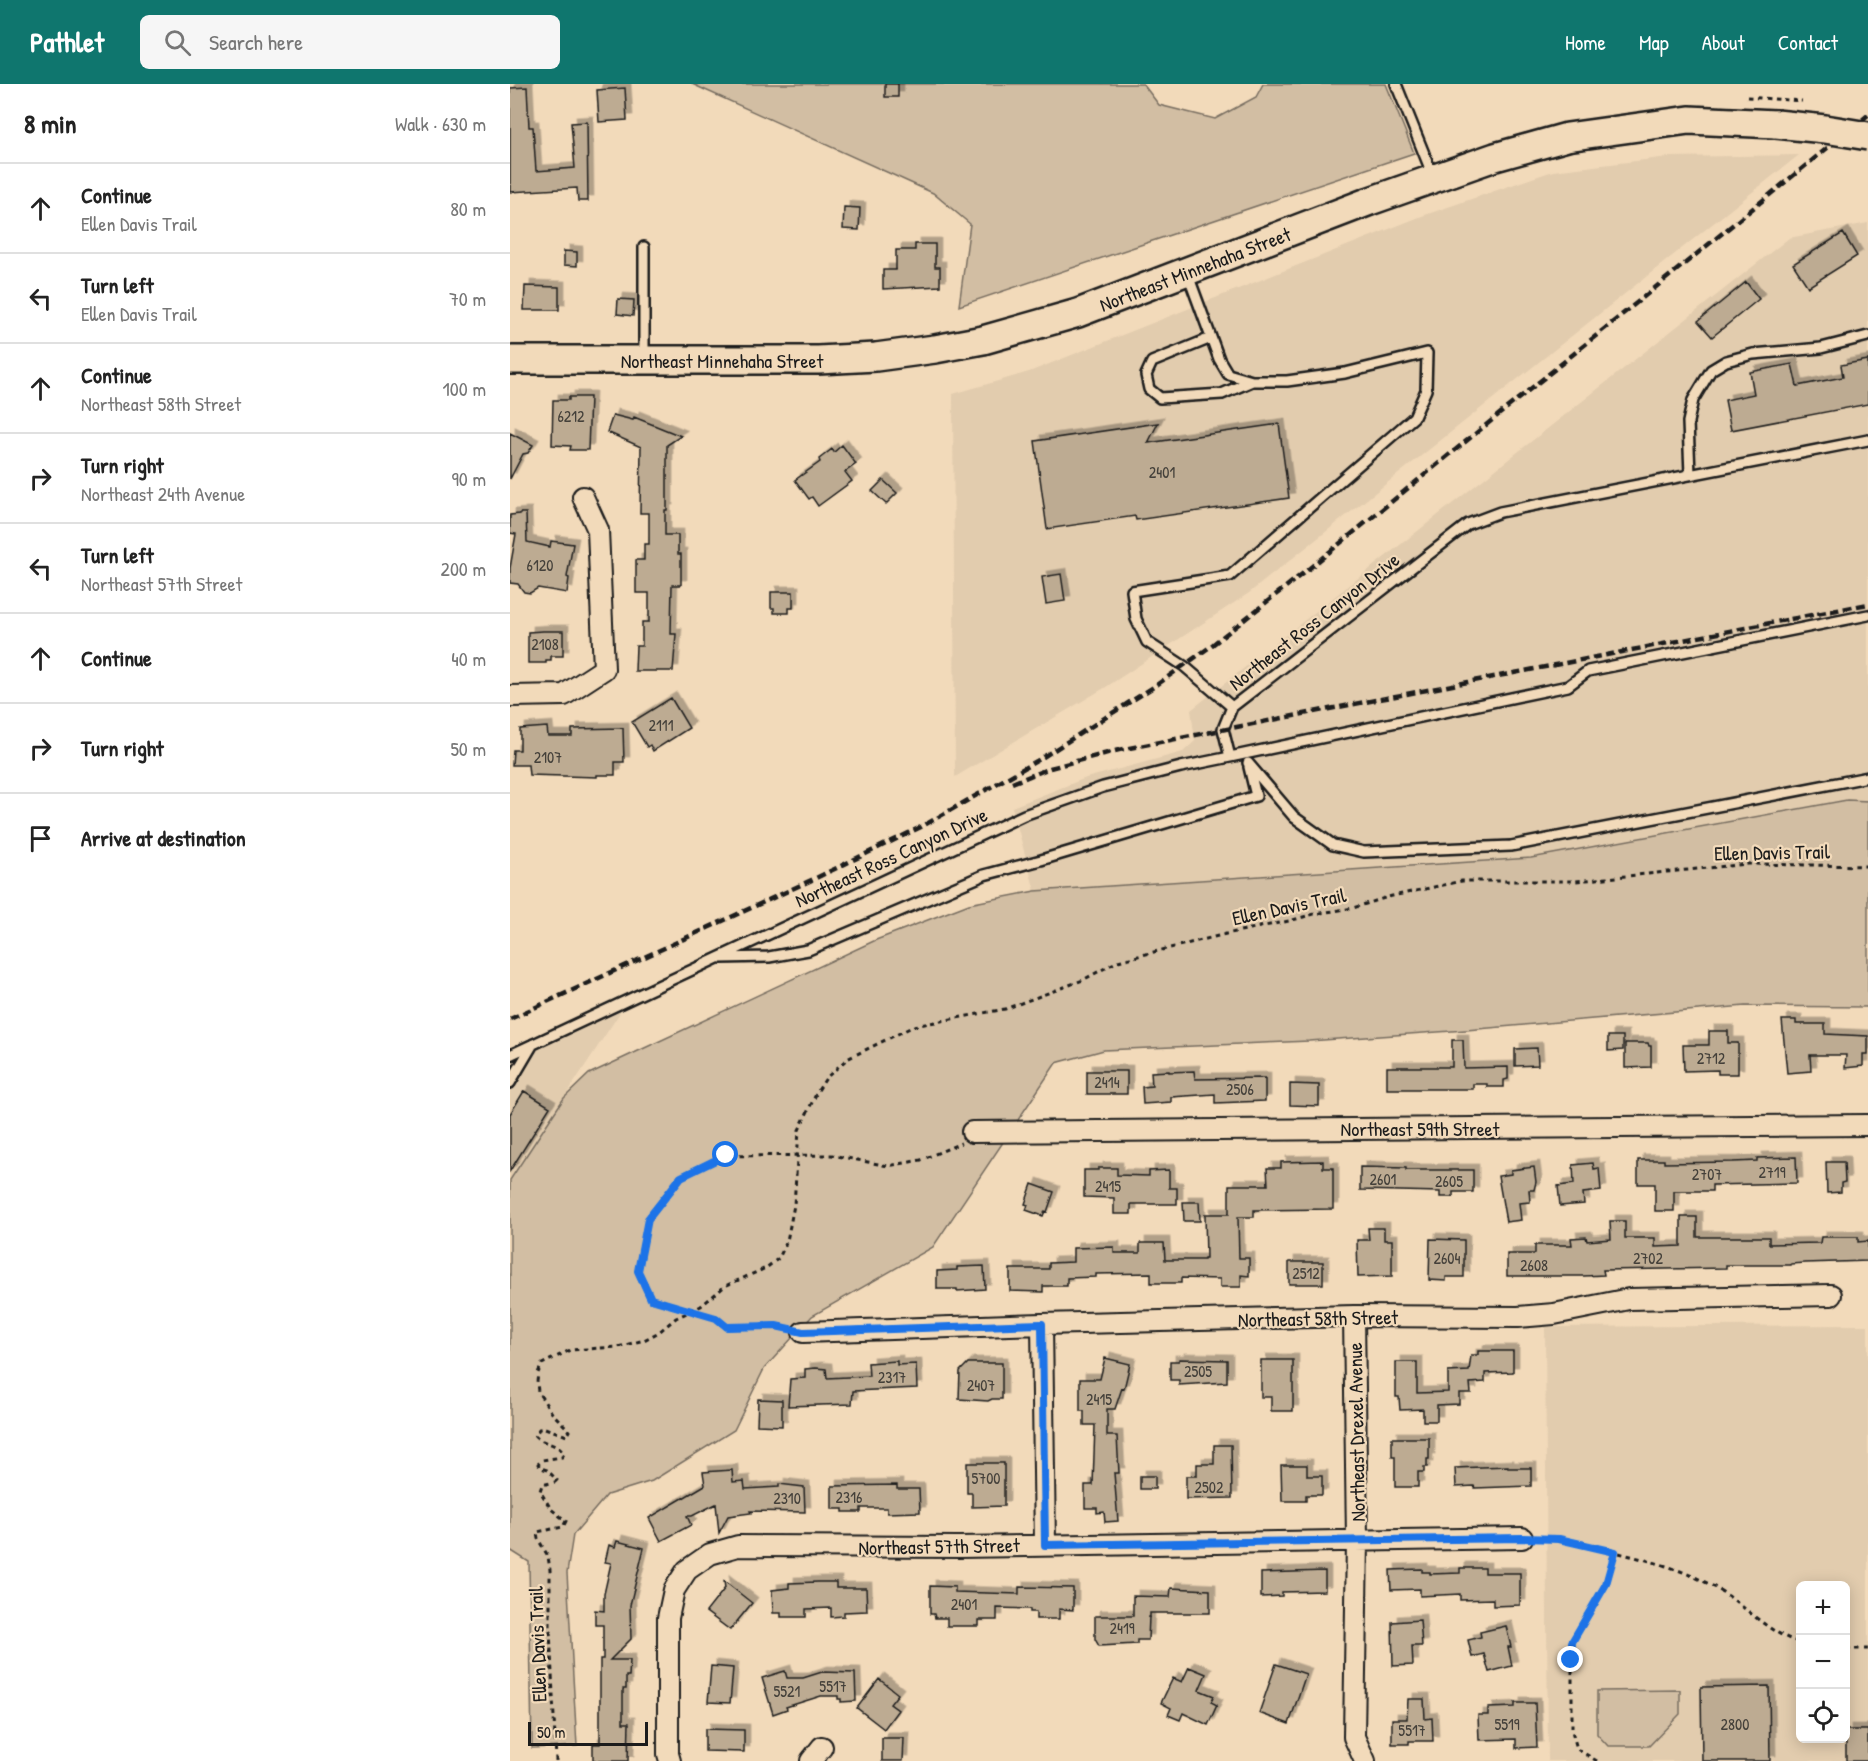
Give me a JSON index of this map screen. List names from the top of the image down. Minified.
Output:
{"streets":{"main road":["Northeast Minnehaha Street"],"street":["Northeast 59th Street","Northeast 58th Street","Northeast Drexel Avenue","Northeast 57th Street"],"lane":["Northeast Ross Canyon Drive"],"path":["Ellen Davis Trail"]},"crossings":[["Northeast 58th Street","Northeast Drexel Avenue"],["Northeast Drexel Avenue","Northeast 57th Street"]],"house_numbers":["6212","2401","6120","2108","2111","2107","2712","2414","2506","2719","2707","2601","2605","2415","2604","2702","2608","2512","2505","2317","2407","2415","5700","2502","2316","2310","2401","2419","5517","5521","5519","2800","5517"],"scale_bar":"50 m","page":{"header":"Pathlet","search":"Search here","nav":["Home","Map","About","Contact"],"heading":["8 min","Walk · 630 m"],"list":[["Continue","Ellen Davis Trail","80 m"],["Turn left","Ellen Davis Trail","70 m"],["Continue","Northeast 58th Street","100 m"],["Turn right","Northeast 24th Avenue","90 m"],["Turn left","Northeast 57th Street","200 m"],["Continue","40 m"],["Turn right","50 m"],"Arrive at destination"],"map_buttons":["+","−"],"scale":"50 m"}}
